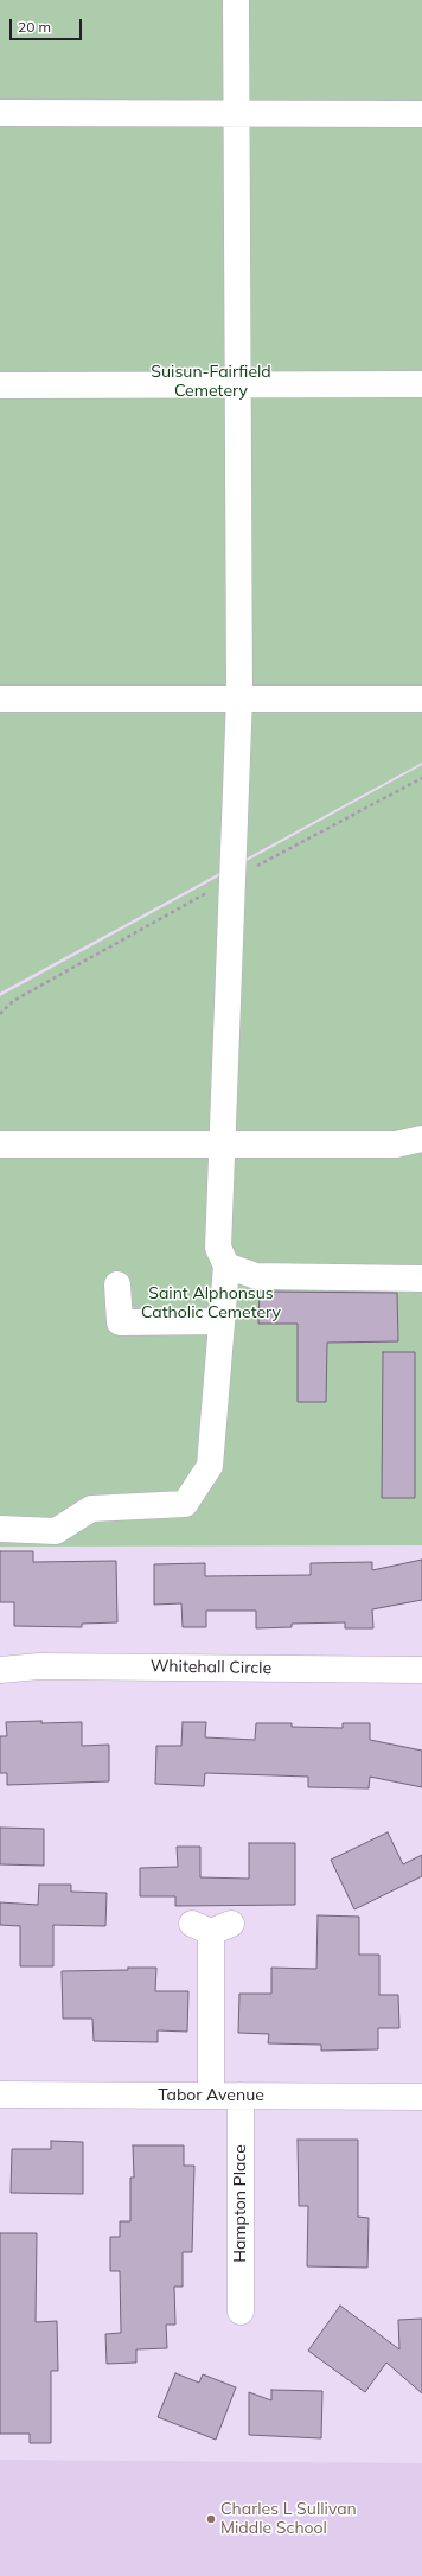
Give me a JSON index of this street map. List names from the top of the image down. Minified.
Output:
{"streets":{"street":["Whitehall Circle","Tabor Avenue","Hampton Place"]},"crossings":[["Tabor Avenue","Hampton Place"]],"parks":["Suisun-Fairfield Cemetery","Saint Alphonsus Catholic Cemetery"],"places":["Charles L Sullivan Middle School"],"scale_bar":"20 m"}
